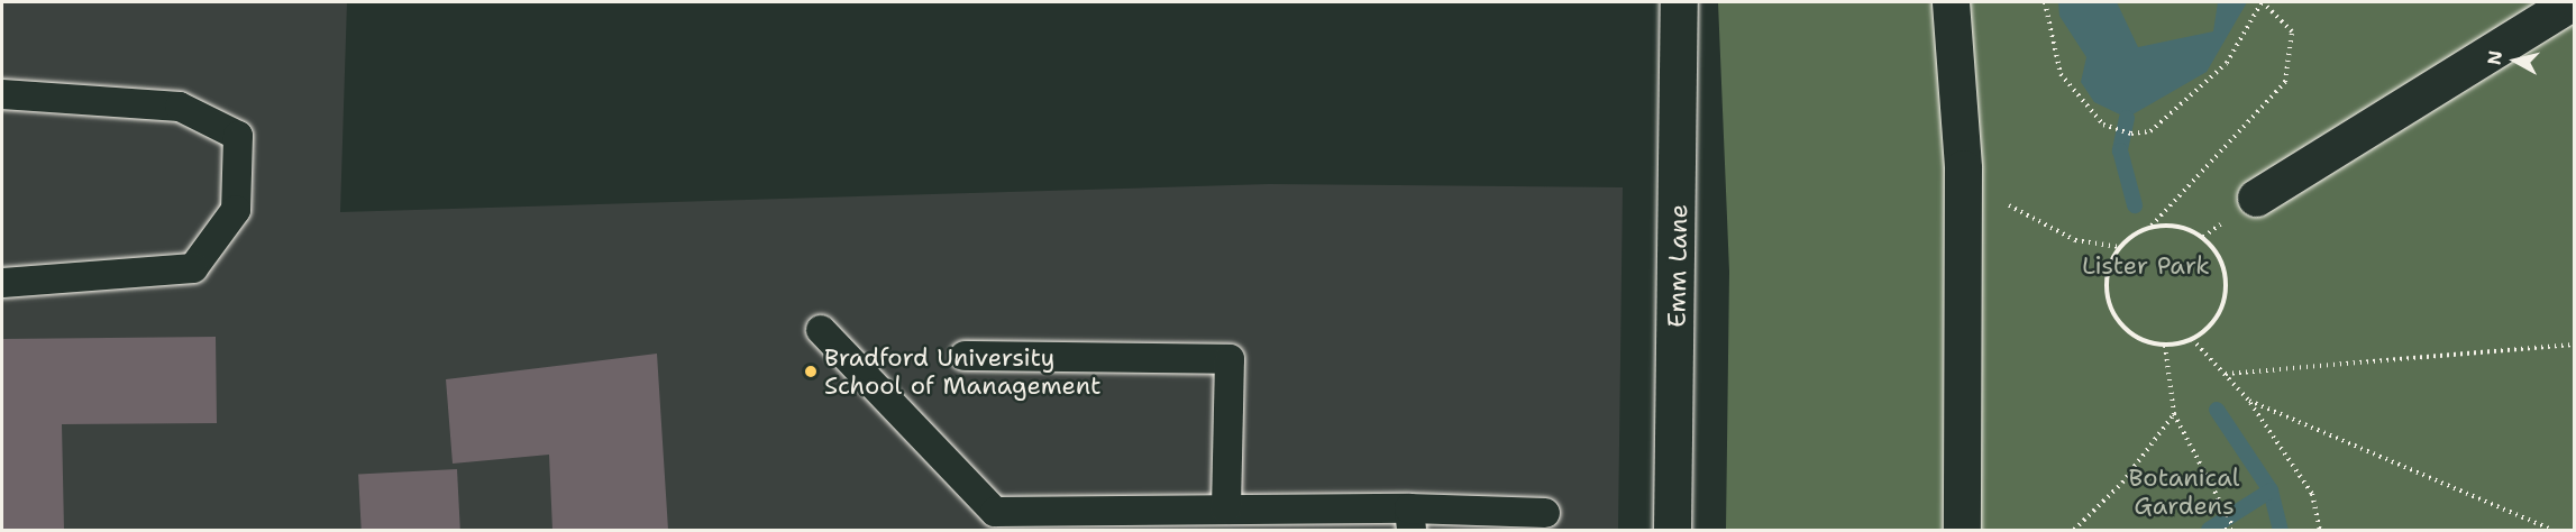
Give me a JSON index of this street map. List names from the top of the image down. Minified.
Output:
{"streets":{"street":["Emm Lane"]},"parks":["Lister Park","Botanical Gardens"],"places":["Bradford University School of Management"],"north":"left"}
